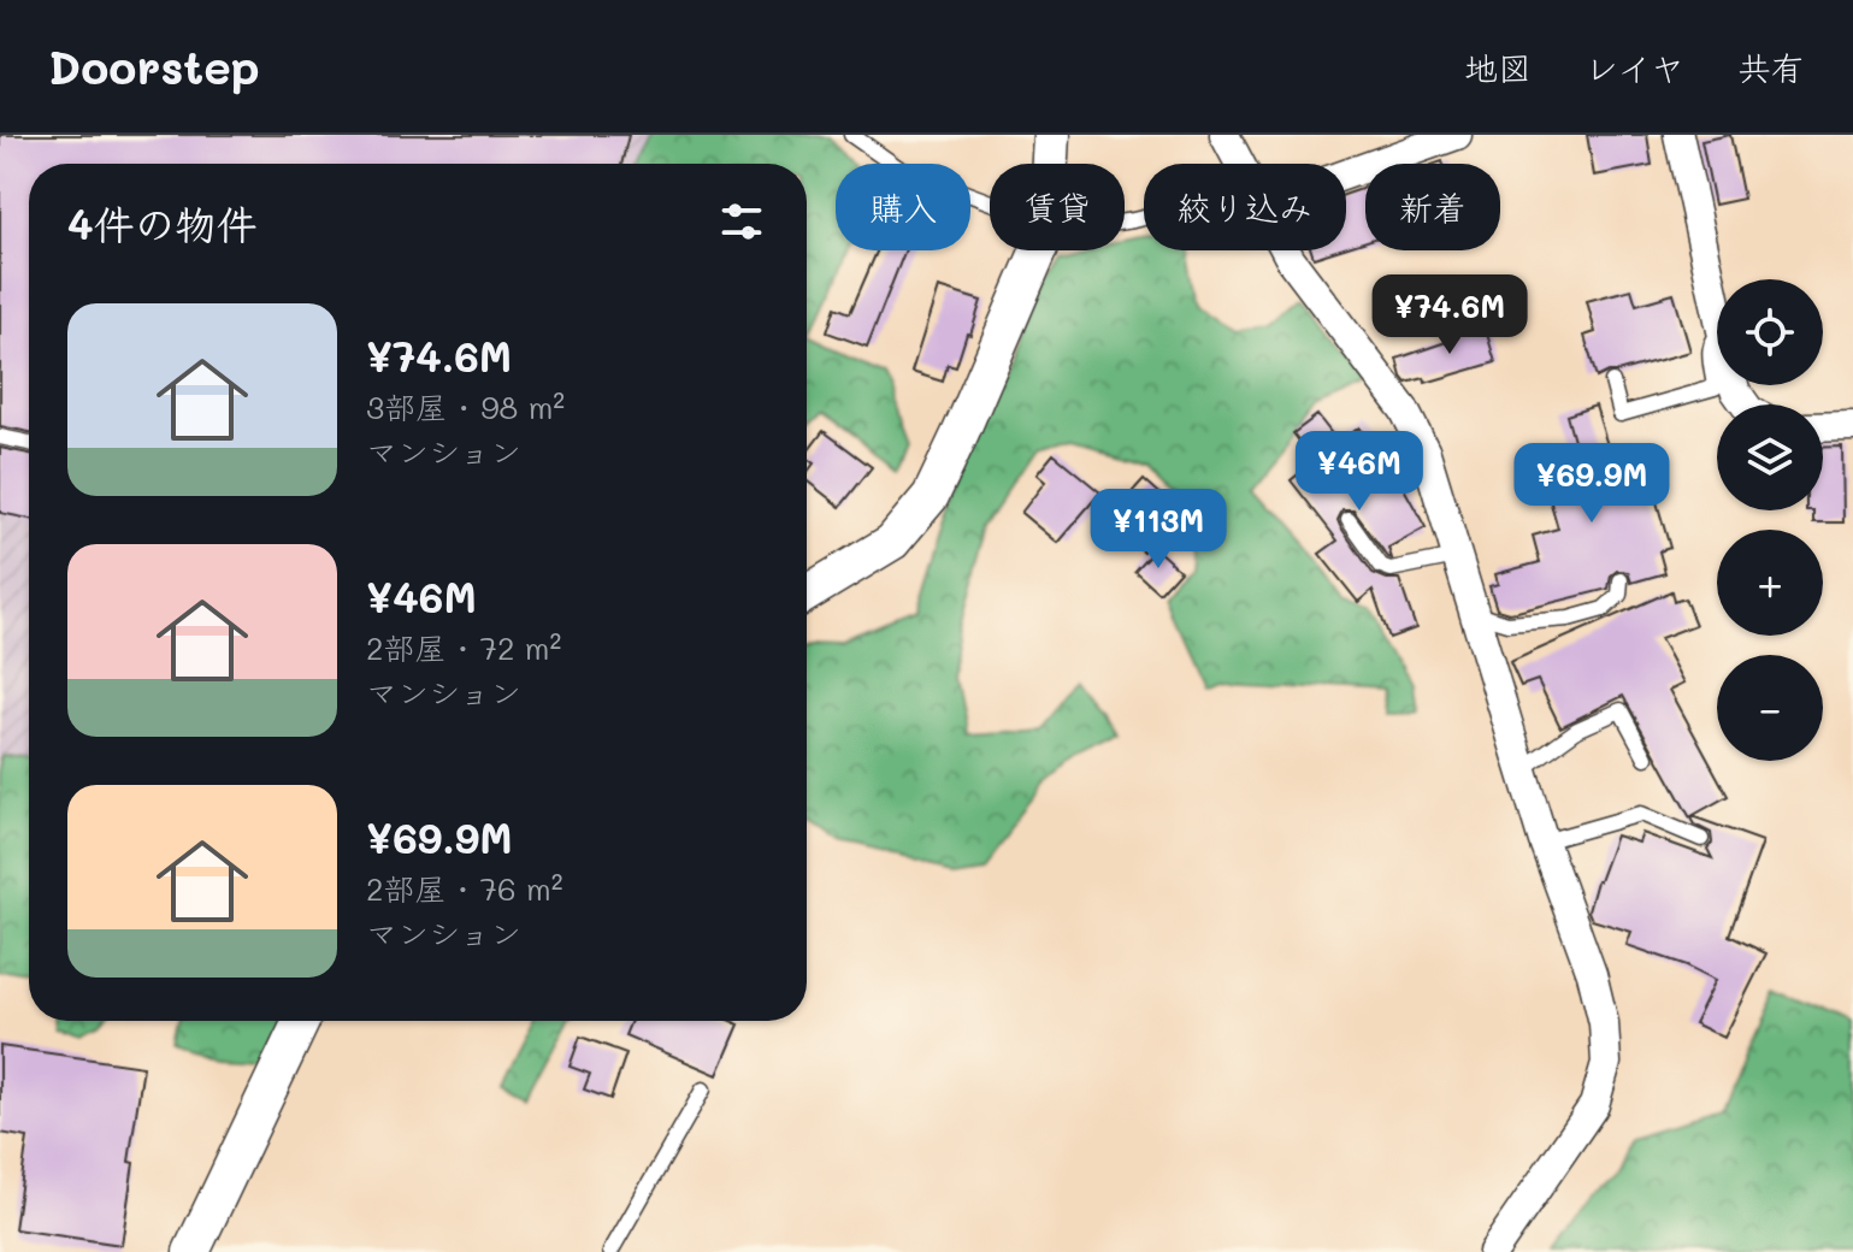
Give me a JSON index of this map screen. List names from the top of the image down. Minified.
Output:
{"page":{"header":"Doorstep","nav":["地図","レイヤ","共有"],"chip":["購入","賃貸","絞り込み","新着"],"heading":"4件の物件","price":["¥74.6M","¥46M","¥69.9M","¥113M"],"map_buttons":["+","−"],"list":[{"name":"¥74.6M","note":"3部屋 · 98 m² · マンション"},{"name":"¥46M","note":"2部屋 · 72 m² · マンション"},{"name":"¥69.9M","note":"2部屋 · 76 m² · マンション"}]}}
